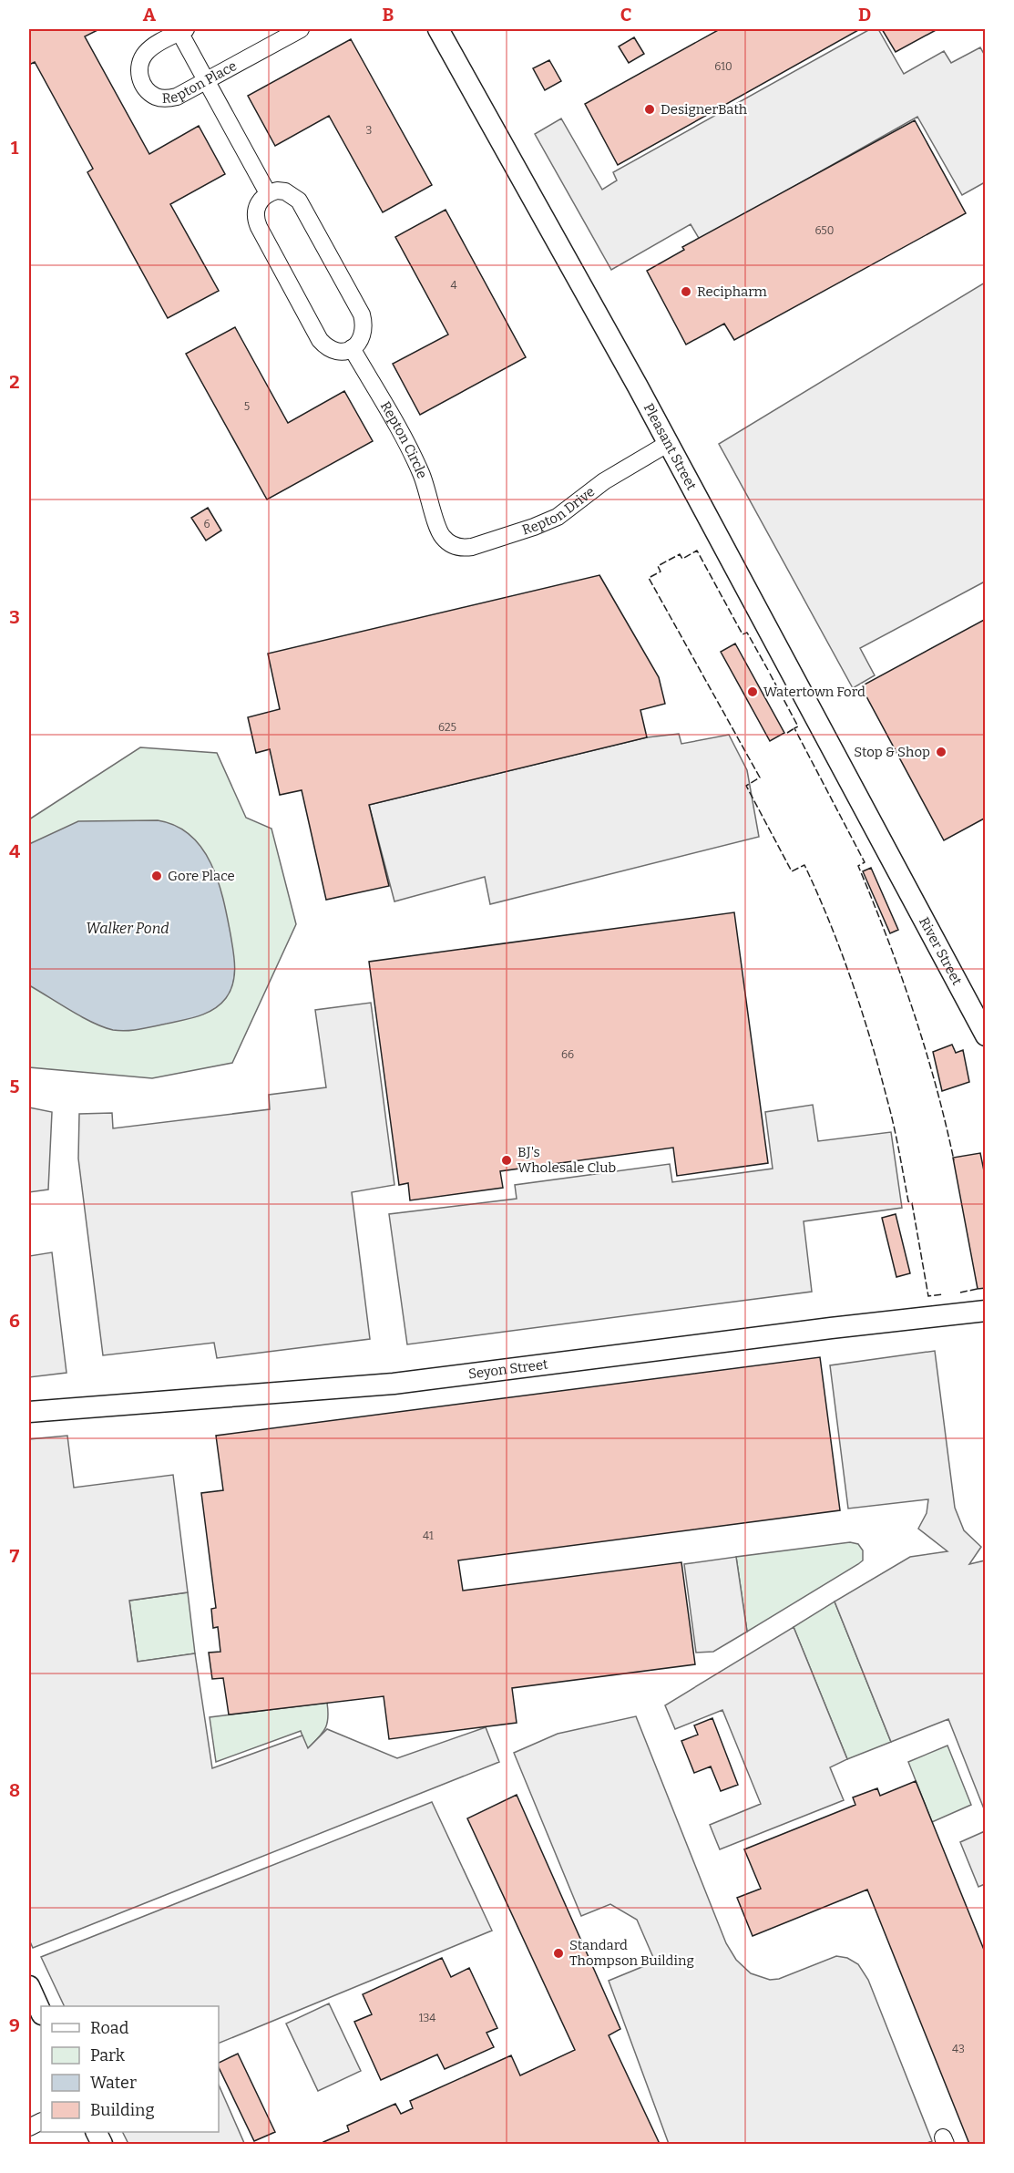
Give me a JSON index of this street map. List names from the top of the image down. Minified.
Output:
{"streets":{"street":["Repton Place","Repton Circle","Pleasant Street","Repton Drive","River Street","Seyon Street"]},"crossings":[["Repton Circle","Repton Drive"],["Pleasant Street","Repton Drive"],["Pleasant Street","River Street"]],"water":["Walker Pond"],"places":["DesignerBath","Recipharm","Watertown Ford","Stop & Shop","Gore Place","BJ's Wholesale Club","Standard Thompson Building"],"house_numbers":["610","3","650","4","5","6","625","66","41","134","43"],"legend":["Road","Park","Water","Building"],"grid":{"columns":["A","B","C","D"],"rows":["1","2","3","4","5","6","7","8","9"]}}
